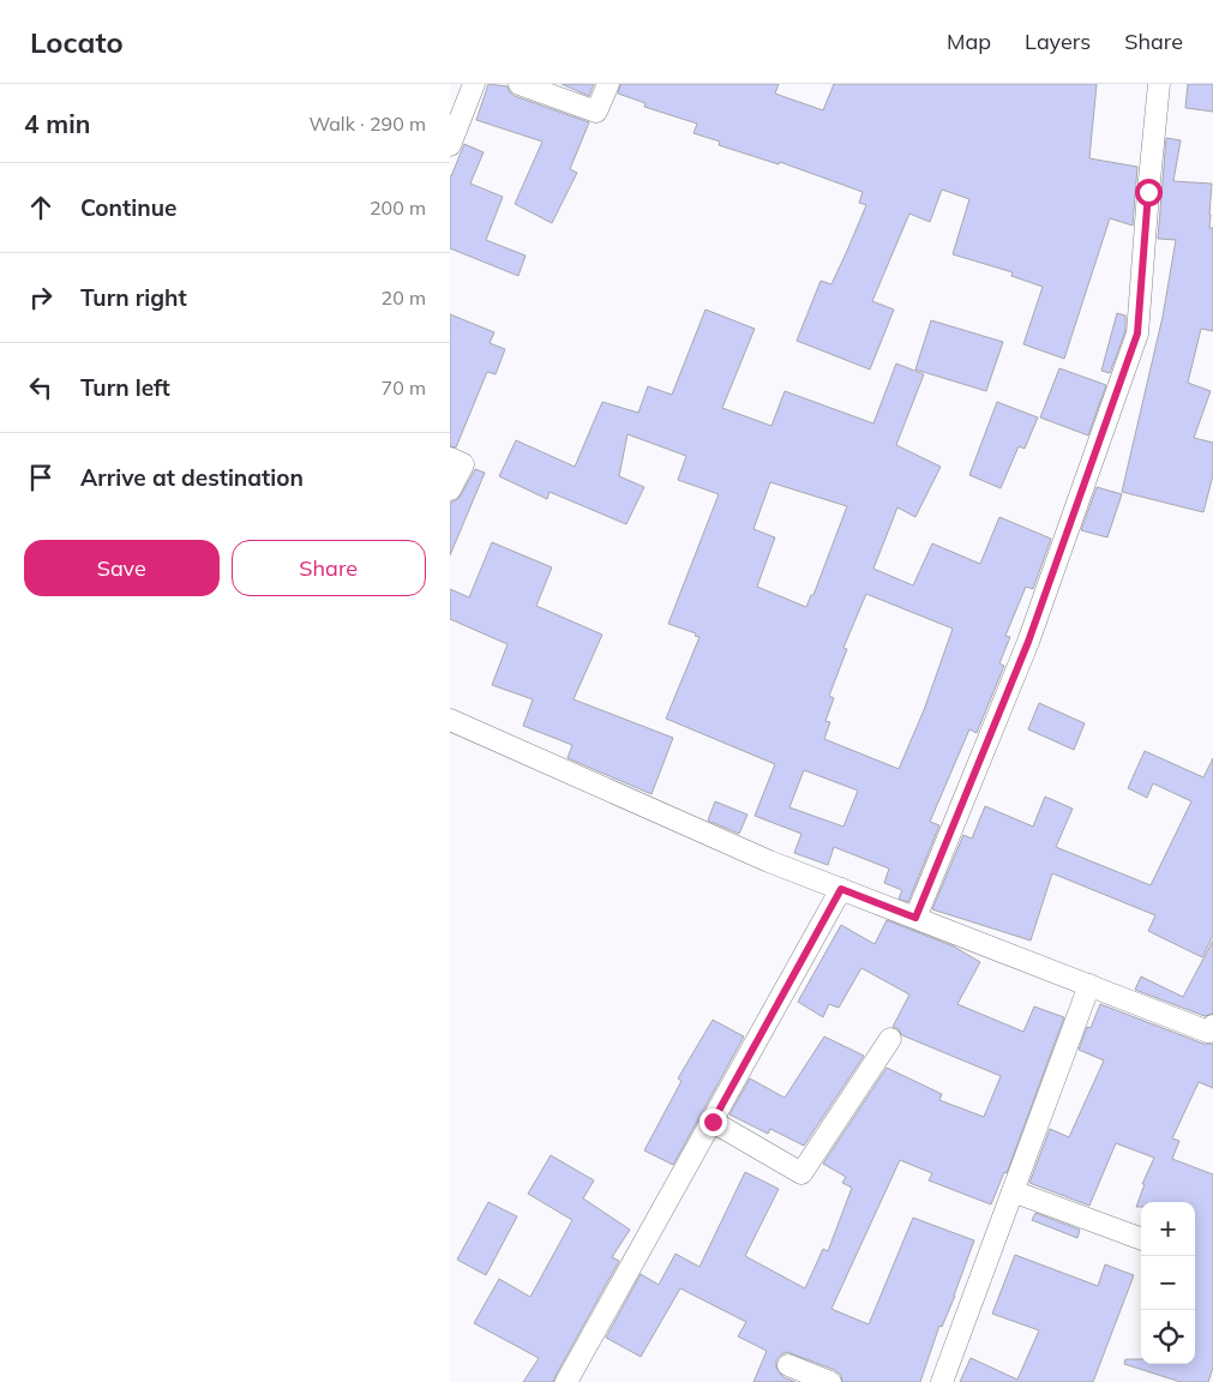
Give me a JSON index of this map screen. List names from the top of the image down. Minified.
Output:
{"page":{"header":"Locato","nav":["Map","Layers","Share"],"heading":["4 min","Walk · 290 m"],"list":[["Continue","200 m"],["Turn right","20 m"],["Turn left","70 m"],"Arrive at destination"],"buttons":["Save","Share"],"map_buttons":["+","−"]}}
